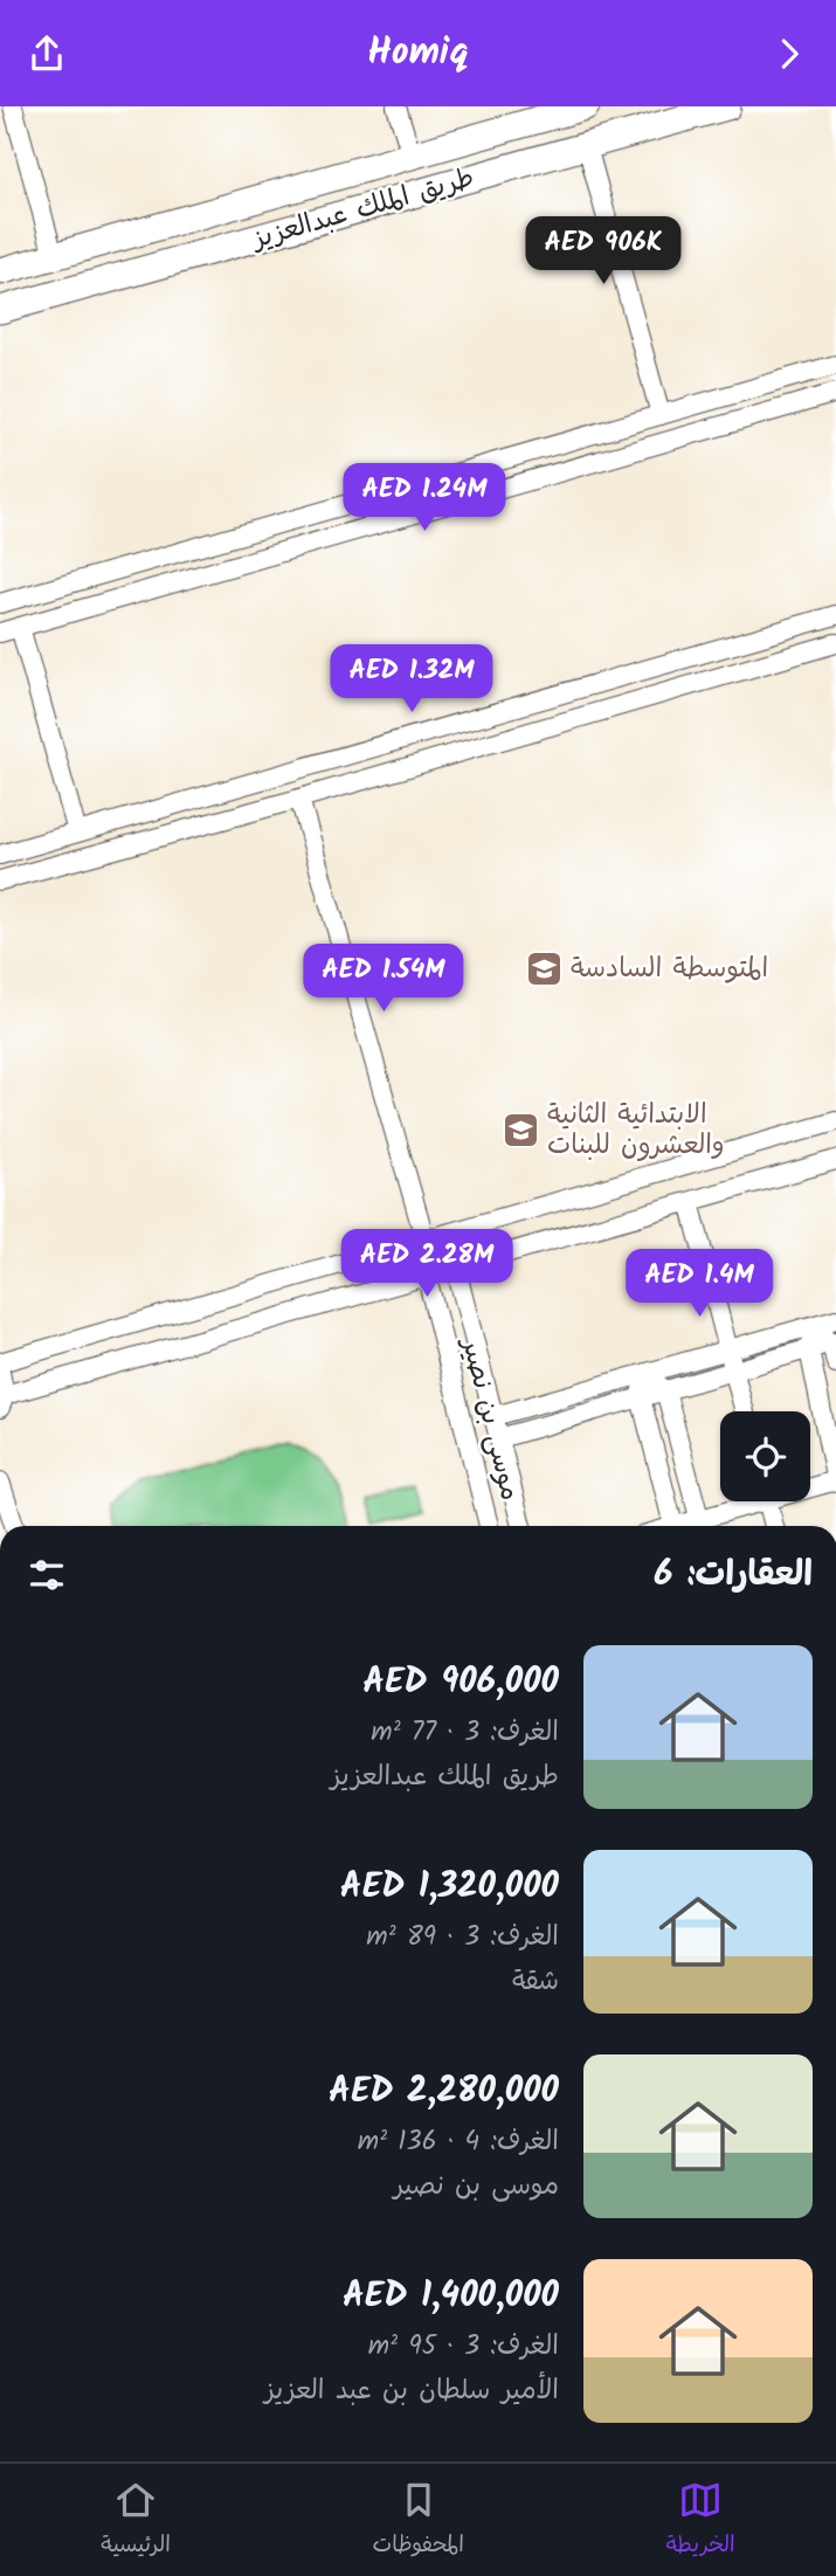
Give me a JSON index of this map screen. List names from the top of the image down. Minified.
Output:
{"streets":{"highway":["طريق الملك عبدالعزيز"],"street":["موسى بن نصير"]},"places":{"school or university":["المتوسطة السادسة","الابتدائية الثانية والعشرون للبنات"]},"page":{"header":"Homiq","price":["AED 906K","AED 1.24M","AED 1.32M","AED 1.54M","AED 2.28M","AED 1.4M"],"heading":"العقارات: 6","list":[{"name":"AED 906,000","note":"الغرف: 3 · 77 m² · طريق الملك عبدالعزيز"},{"name":"AED 1,320,000","note":"الغرف: 3 · 89 m² · شقة"},{"name":"AED 2,280,000","note":"الغرف: 4 · 136 m² · موسى بن نصير"},{"name":"AED 1,400,000","note":"الغرف: 3 · 95 m² · الأمير سلطان بن عبد العزيز"}],"tabs":["الخريطة","المحفوظات","الرئيسية"]}}
